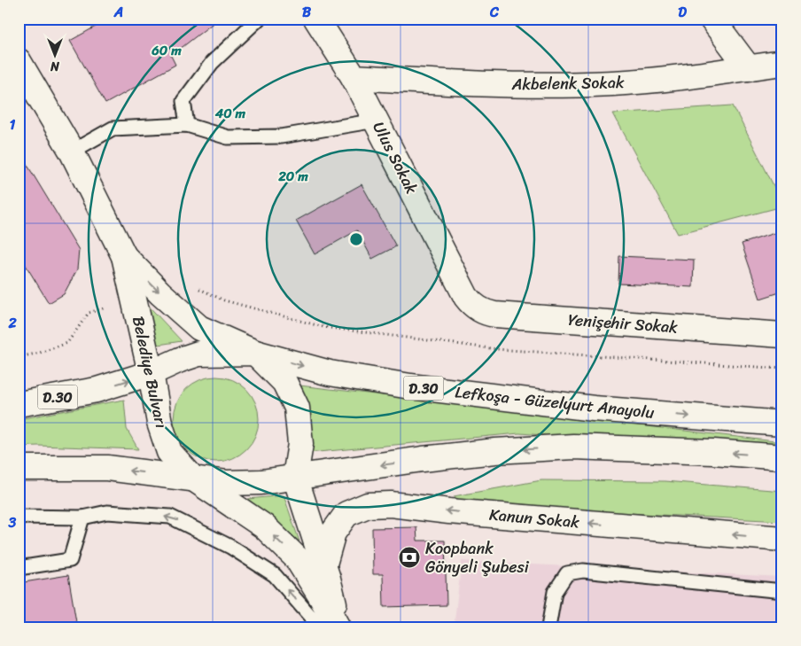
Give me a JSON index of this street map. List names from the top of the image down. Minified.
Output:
{"streets":{"main road":["Akbelenk Sokak","Ulus Sokak","Yenişehir Sokak","Belediye Bulvarı","D.30","Lefkoşa - Güzelyurt Anayolu","Kanun Sokak"]},"crossings":[["Akbelenk Sokak","Ulus Sokak"],["Ulus Sokak","Yenişehir Sokak"],["Belediye Bulvarı","Lefkoşa - Güzelyurt Anayolu"]],"places":{"bank":["Koopbank Gönyeli Şubesi"]},"north":"bottom","grid":{"columns":["A","B","C","D"],"rows":["1","2","3"]},"rings":["60 m","40 m","20 m"]}
